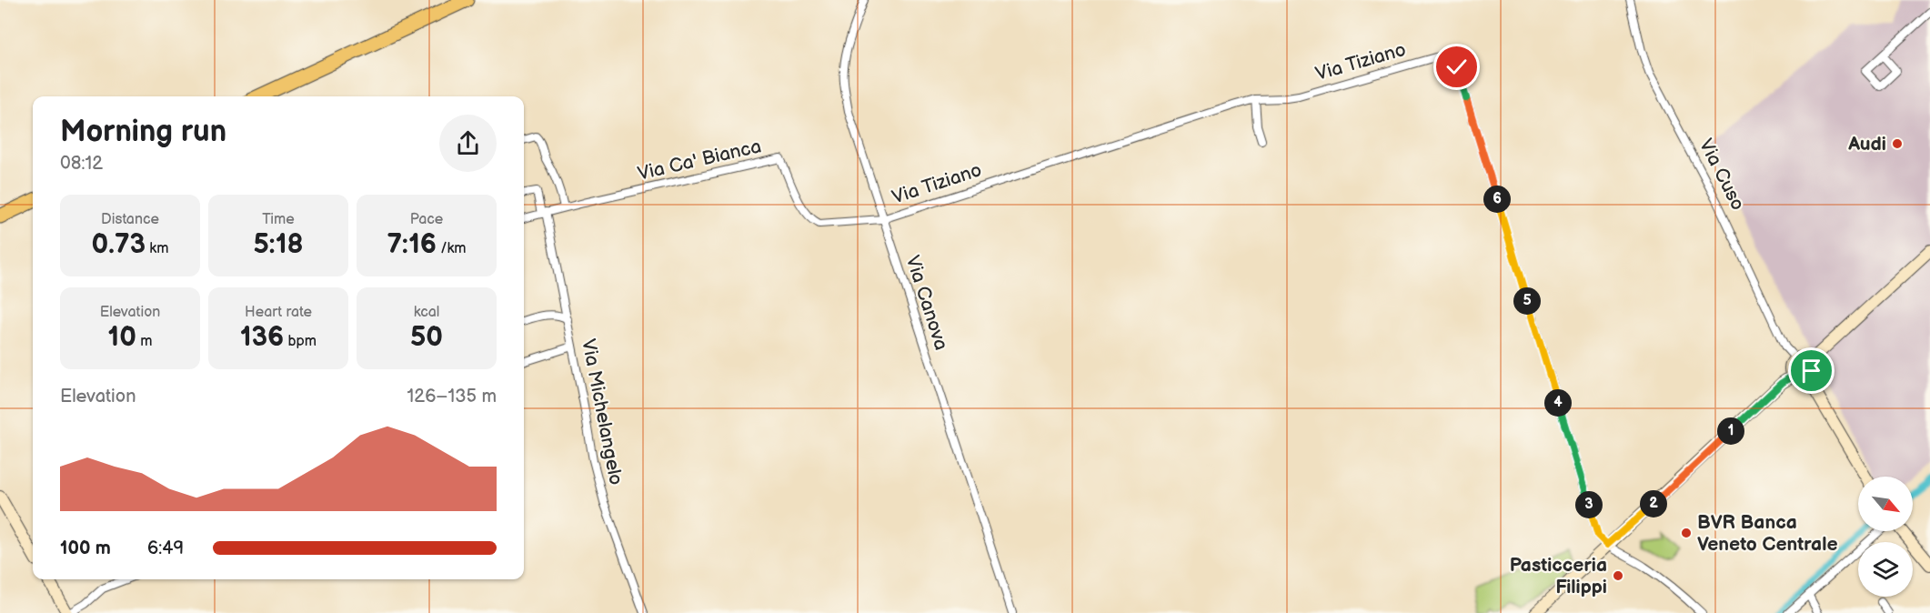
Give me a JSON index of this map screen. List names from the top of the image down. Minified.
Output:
{"streets":{"street":["Via Tiziano","Via Ca' Bianca","Via Cuso","Via Canova","Via Michelangelo"]},"crossings":[["Via Tiziano","Via Ca' Bianca"],["Via Tiziano","Via Canova"],["Via Ca' Bianca","Via Canova"],["Via Ca' Bianca","Via Michelangelo"]],"places":["Audi","BVR Banca Veneto Centrale","Pasticceria Filippi"],"north":"bottom right","page":{"heading":["Morning run","08:12"],"pins":["6","5","4","1","2","3"],"stats":[["Distance","0.73 km"],["Time","5:18"],["Pace","7:16 /km"],["Elevation","10 m"],["Heart rate","136 bpm"],["kcal","50"]],"chart":["Elevation","126–135 m"],"list":[{"name":"100 m","note":"6:49"}]}}
